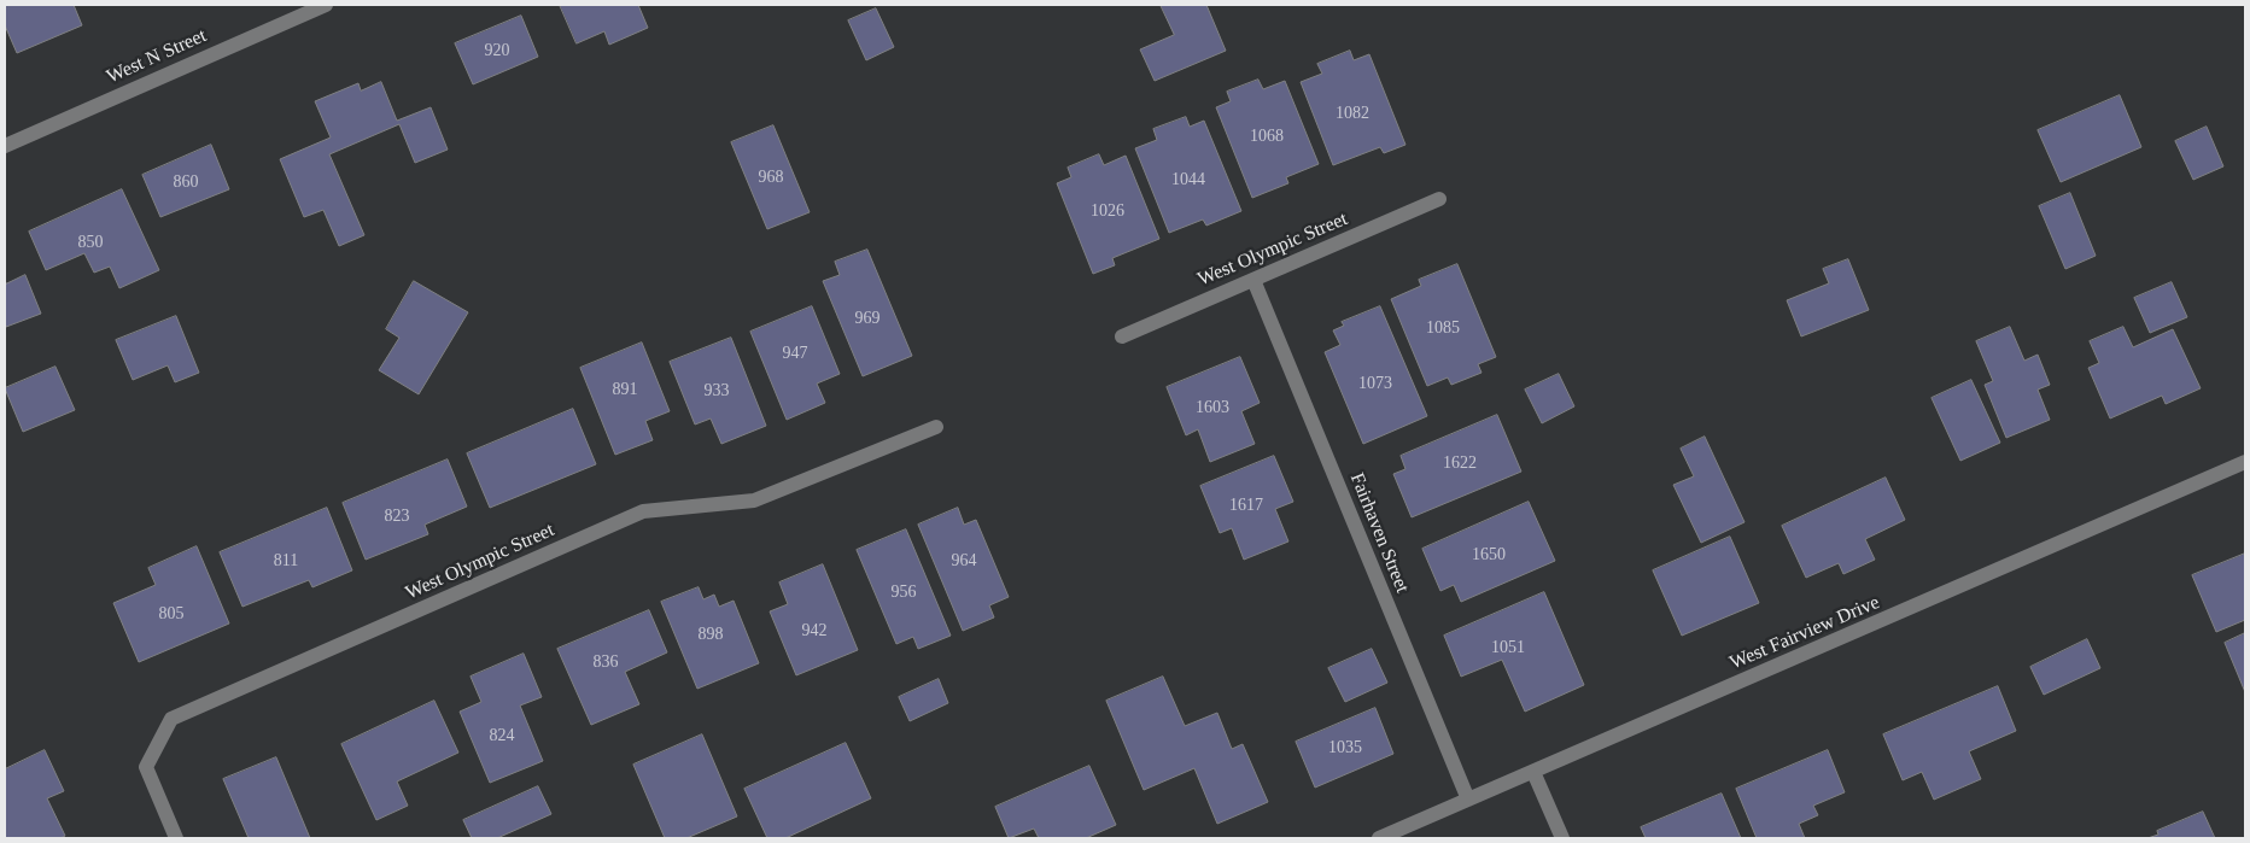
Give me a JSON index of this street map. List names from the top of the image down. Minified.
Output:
{"streets":{"street":["West N Street","West Olympic Street","Fairhaven Street","West Fairview Drive"]},"crossings":[["West Olympic Street","Fairhaven Street"],["Fairhaven Street","West Fairview Drive"]],"house_numbers":["920","1082","1068","968","1044","860","1026","850","969","1085","947","1073","891","933","1603","1622","1617","823","1650","811","964","956","805","942","898","1051","836","824","1035"]}
